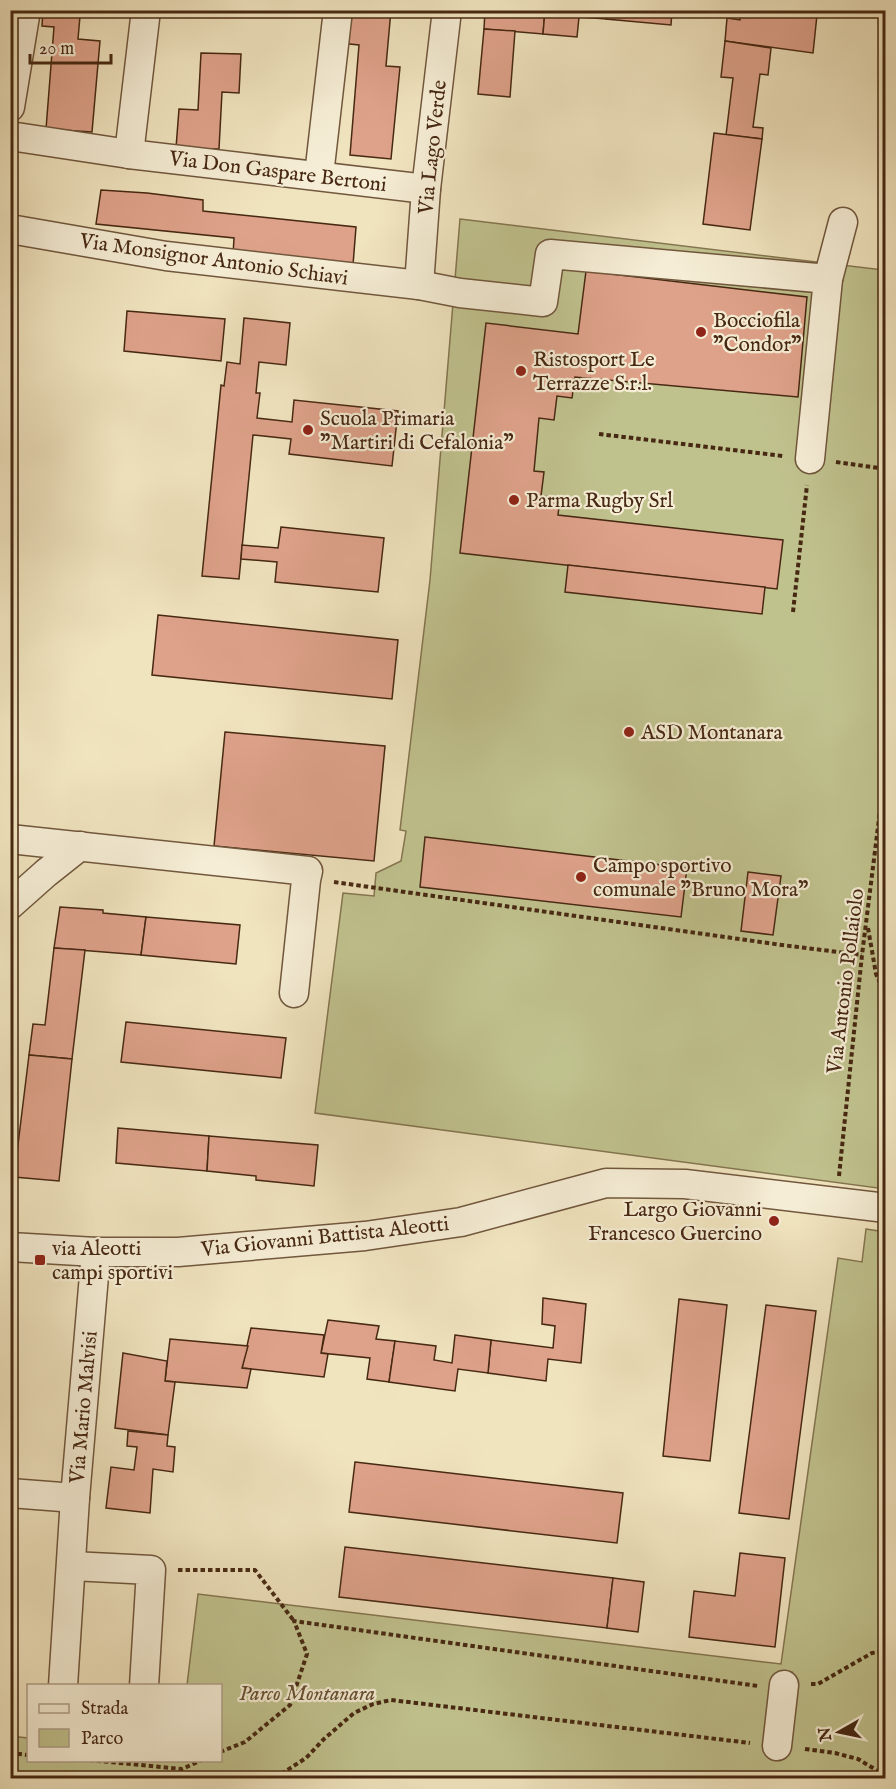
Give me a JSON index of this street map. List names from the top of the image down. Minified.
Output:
{"streets":{"street":["Via Lago Verde","Via Don Gaspare Bertoni","Via Monsignor Antonio Schiavi","Via Giovanni Battista Aleotti","Via Mario Malvisi"],"path":["Via Antonio Pollaiolo"]},"crossings":[["Via Lago Verde","Via Don Gaspare Bertoni"],["Via Lago Verde","Via Monsignor Antonio Schiavi"],["Via Antonio Pollaiolo","Via Giovanni Battista Aleotti"],["Via Giovanni Battista Aleotti","Via Mario Malvisi"]],"parks":["Parco Montanara"],"places":{"other":["Bocciofila \"Condor\"","Ristosport Le Terrazze S.r.l.","Scuola Primaria \"Martiri di Cefalonia\"","Parma Rugby Srl","ASD Montanara","Campo sportivo comunale \"Bruno Mora\"","Largo Giovanni Francesco Guercino"],"transit":["via Aleotti campi sportivi"]},"legend":["Strada","Parco"],"scale_bar":"20 m","north":"left"}
